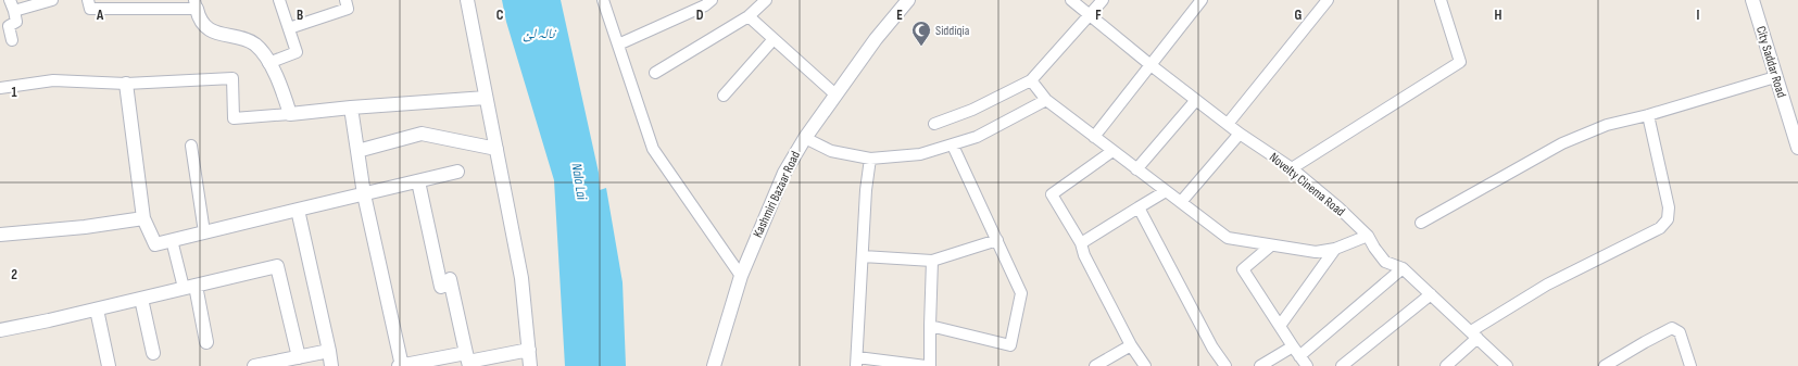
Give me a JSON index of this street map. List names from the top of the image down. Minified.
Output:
{"streets":{"street":["City Saddar Road","Novelty Cinema Road","Kashmiri Bazaar Road"]},"water":["نالہ لئ","Nala Lai"],"places":{"mosque":["Siddiqia"]},"grid":{"columns":["A","B","C","D","E","F","G","H","I"],"rows":["1","2"]}}
